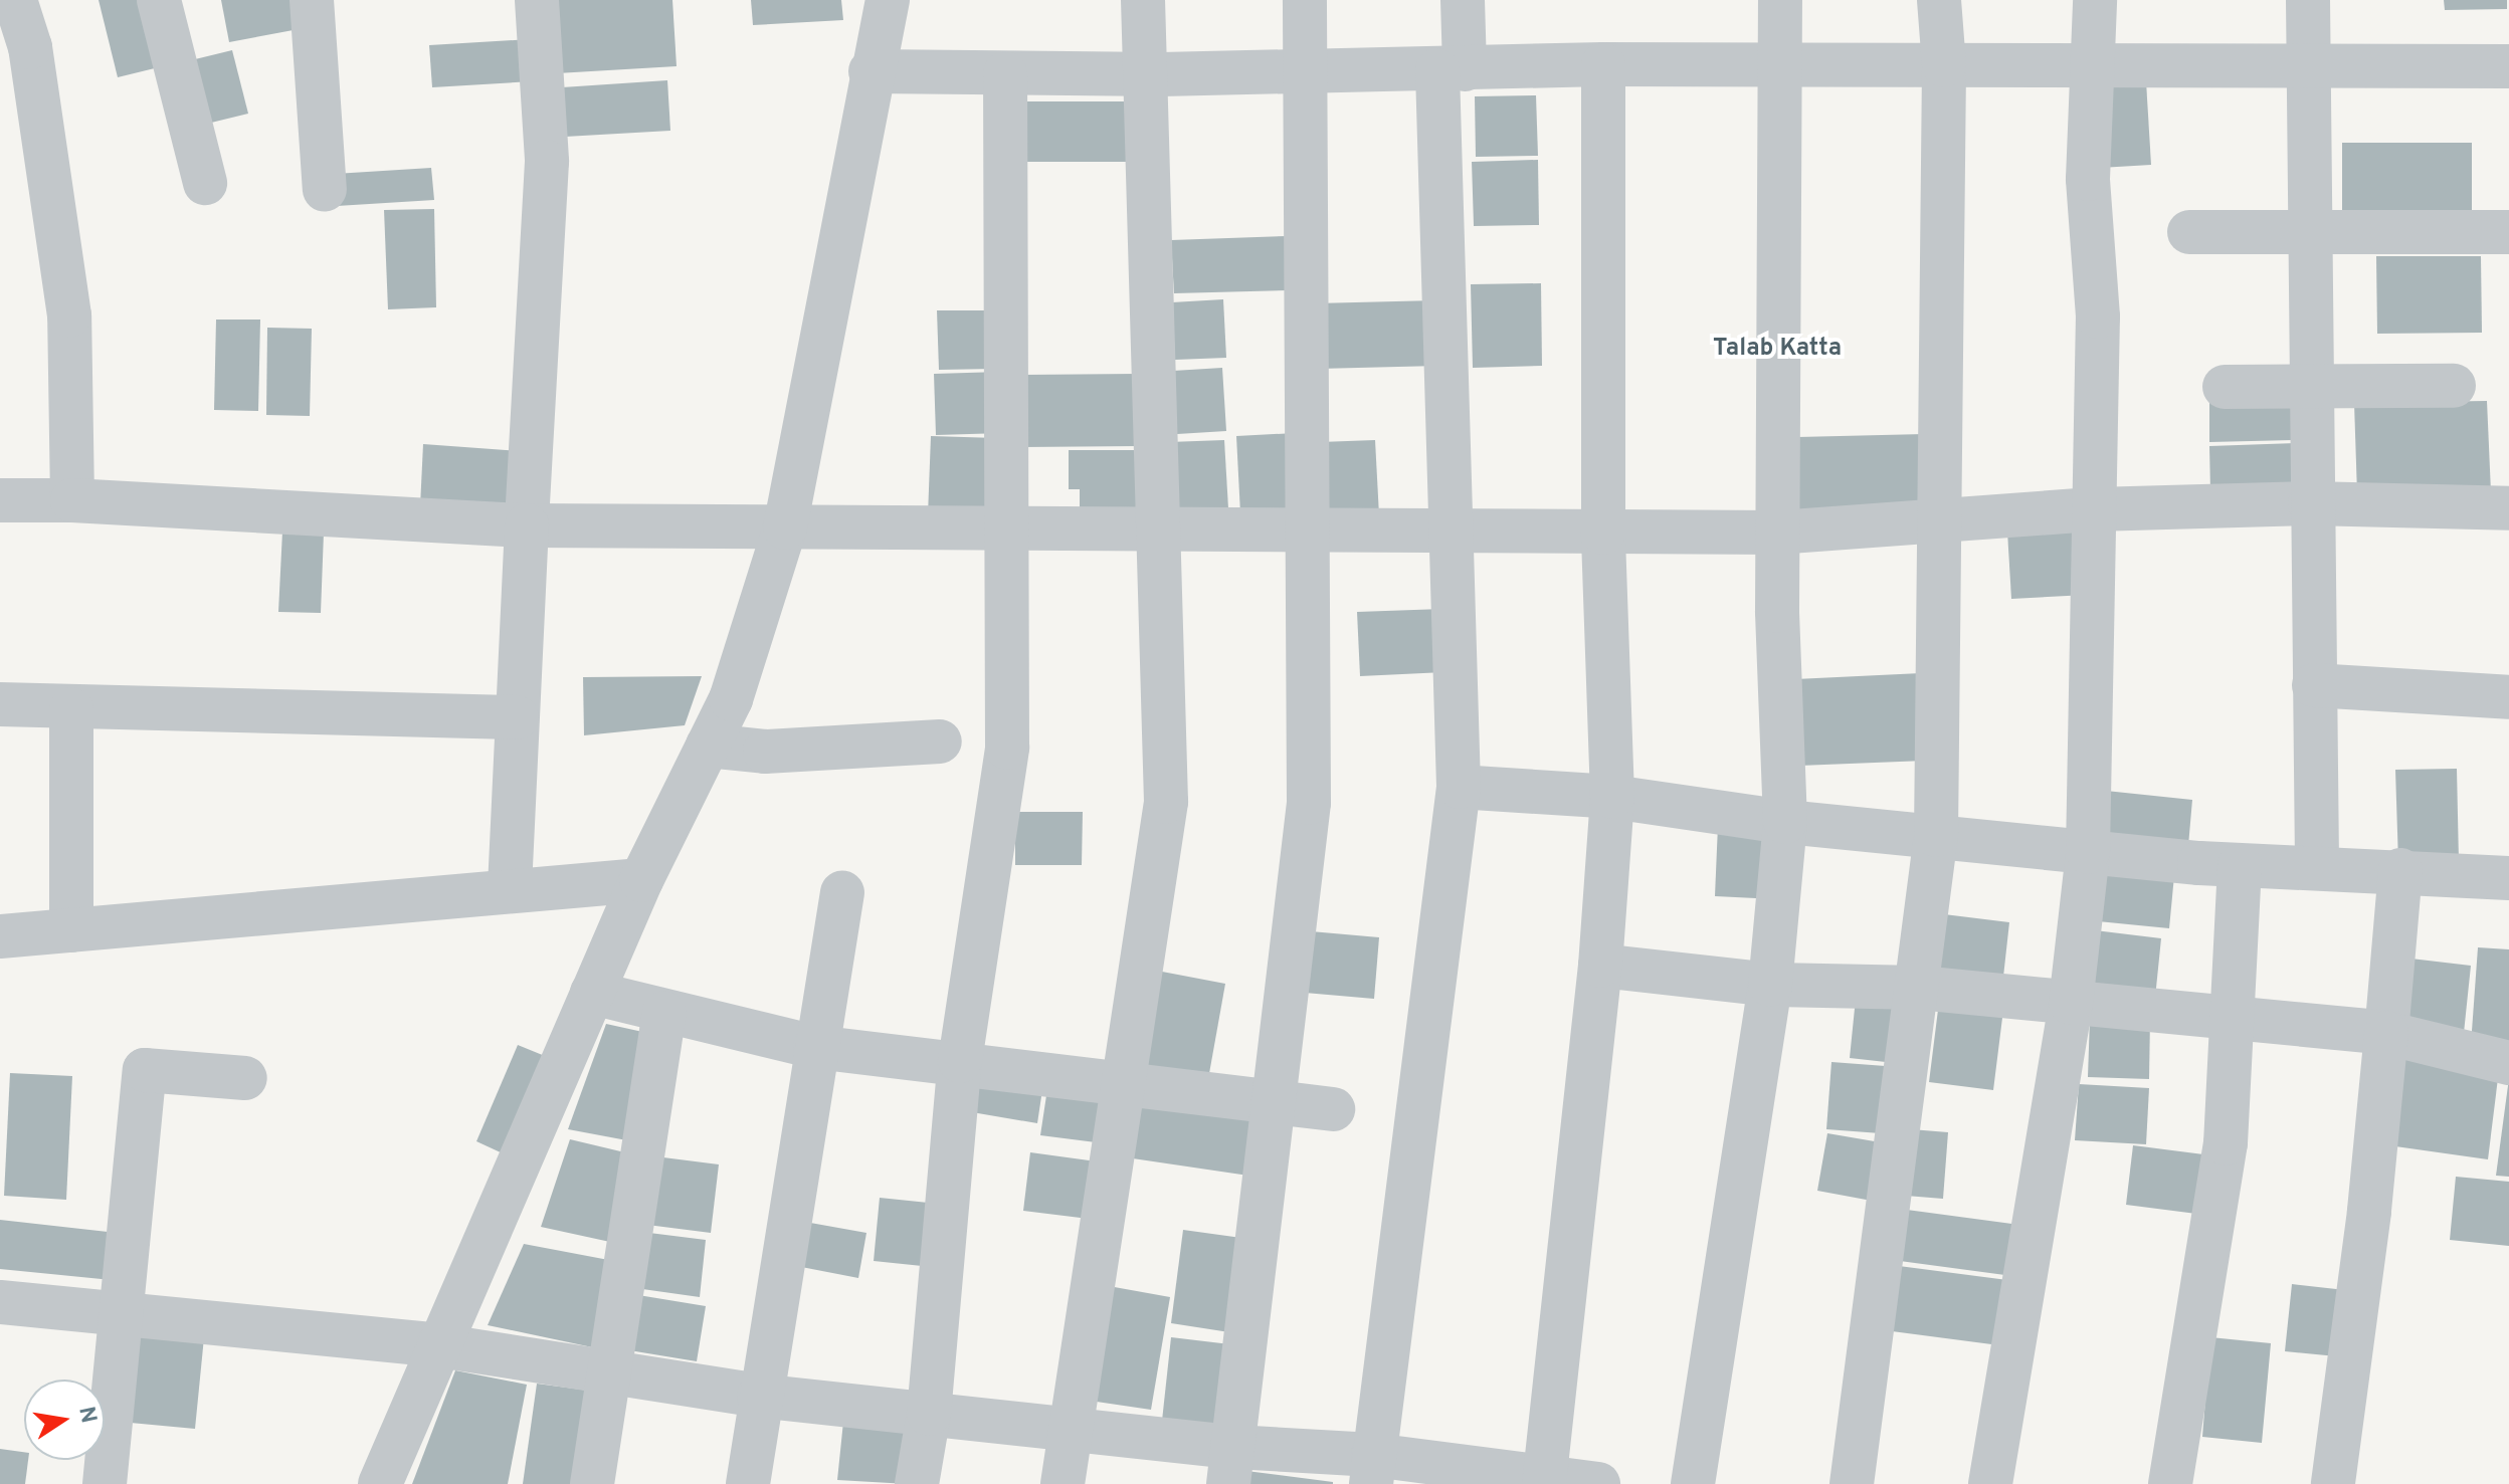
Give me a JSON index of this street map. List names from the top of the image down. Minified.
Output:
{"districts":["Talab Katta"],"north":"right"}
